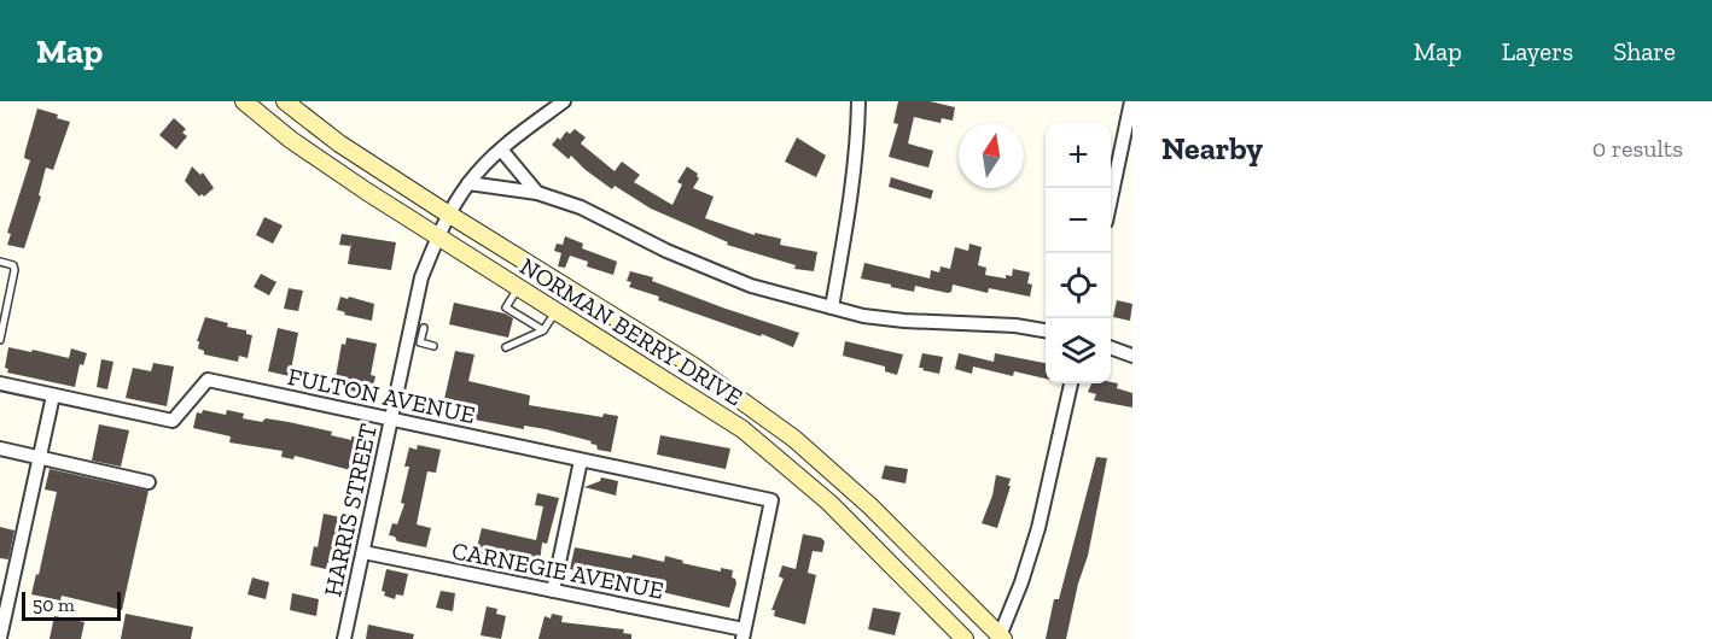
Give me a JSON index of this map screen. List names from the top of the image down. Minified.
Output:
{"streets":{"main road":["NORMAN BERRY DRIVE"],"street":["FULTON AVENUE","HARRIS STREET","CARNEGIE AVENUE"]},"crossings":[["NORMAN BERRY DRIVE","HARRIS STREET"],["FULTON AVENUE","HARRIS STREET"],["FULTON AVENUE","CARNEGIE AVENUE"],["HARRIS STREET","CARNEGIE AVENUE"]],"scale_bar":"50 m","north":"top","page":{"header":"Map","nav":["Map","Layers","Share"],"heading":["Nearby","0 results"],"map_buttons":["+","−"],"scale":"50 m"}}
